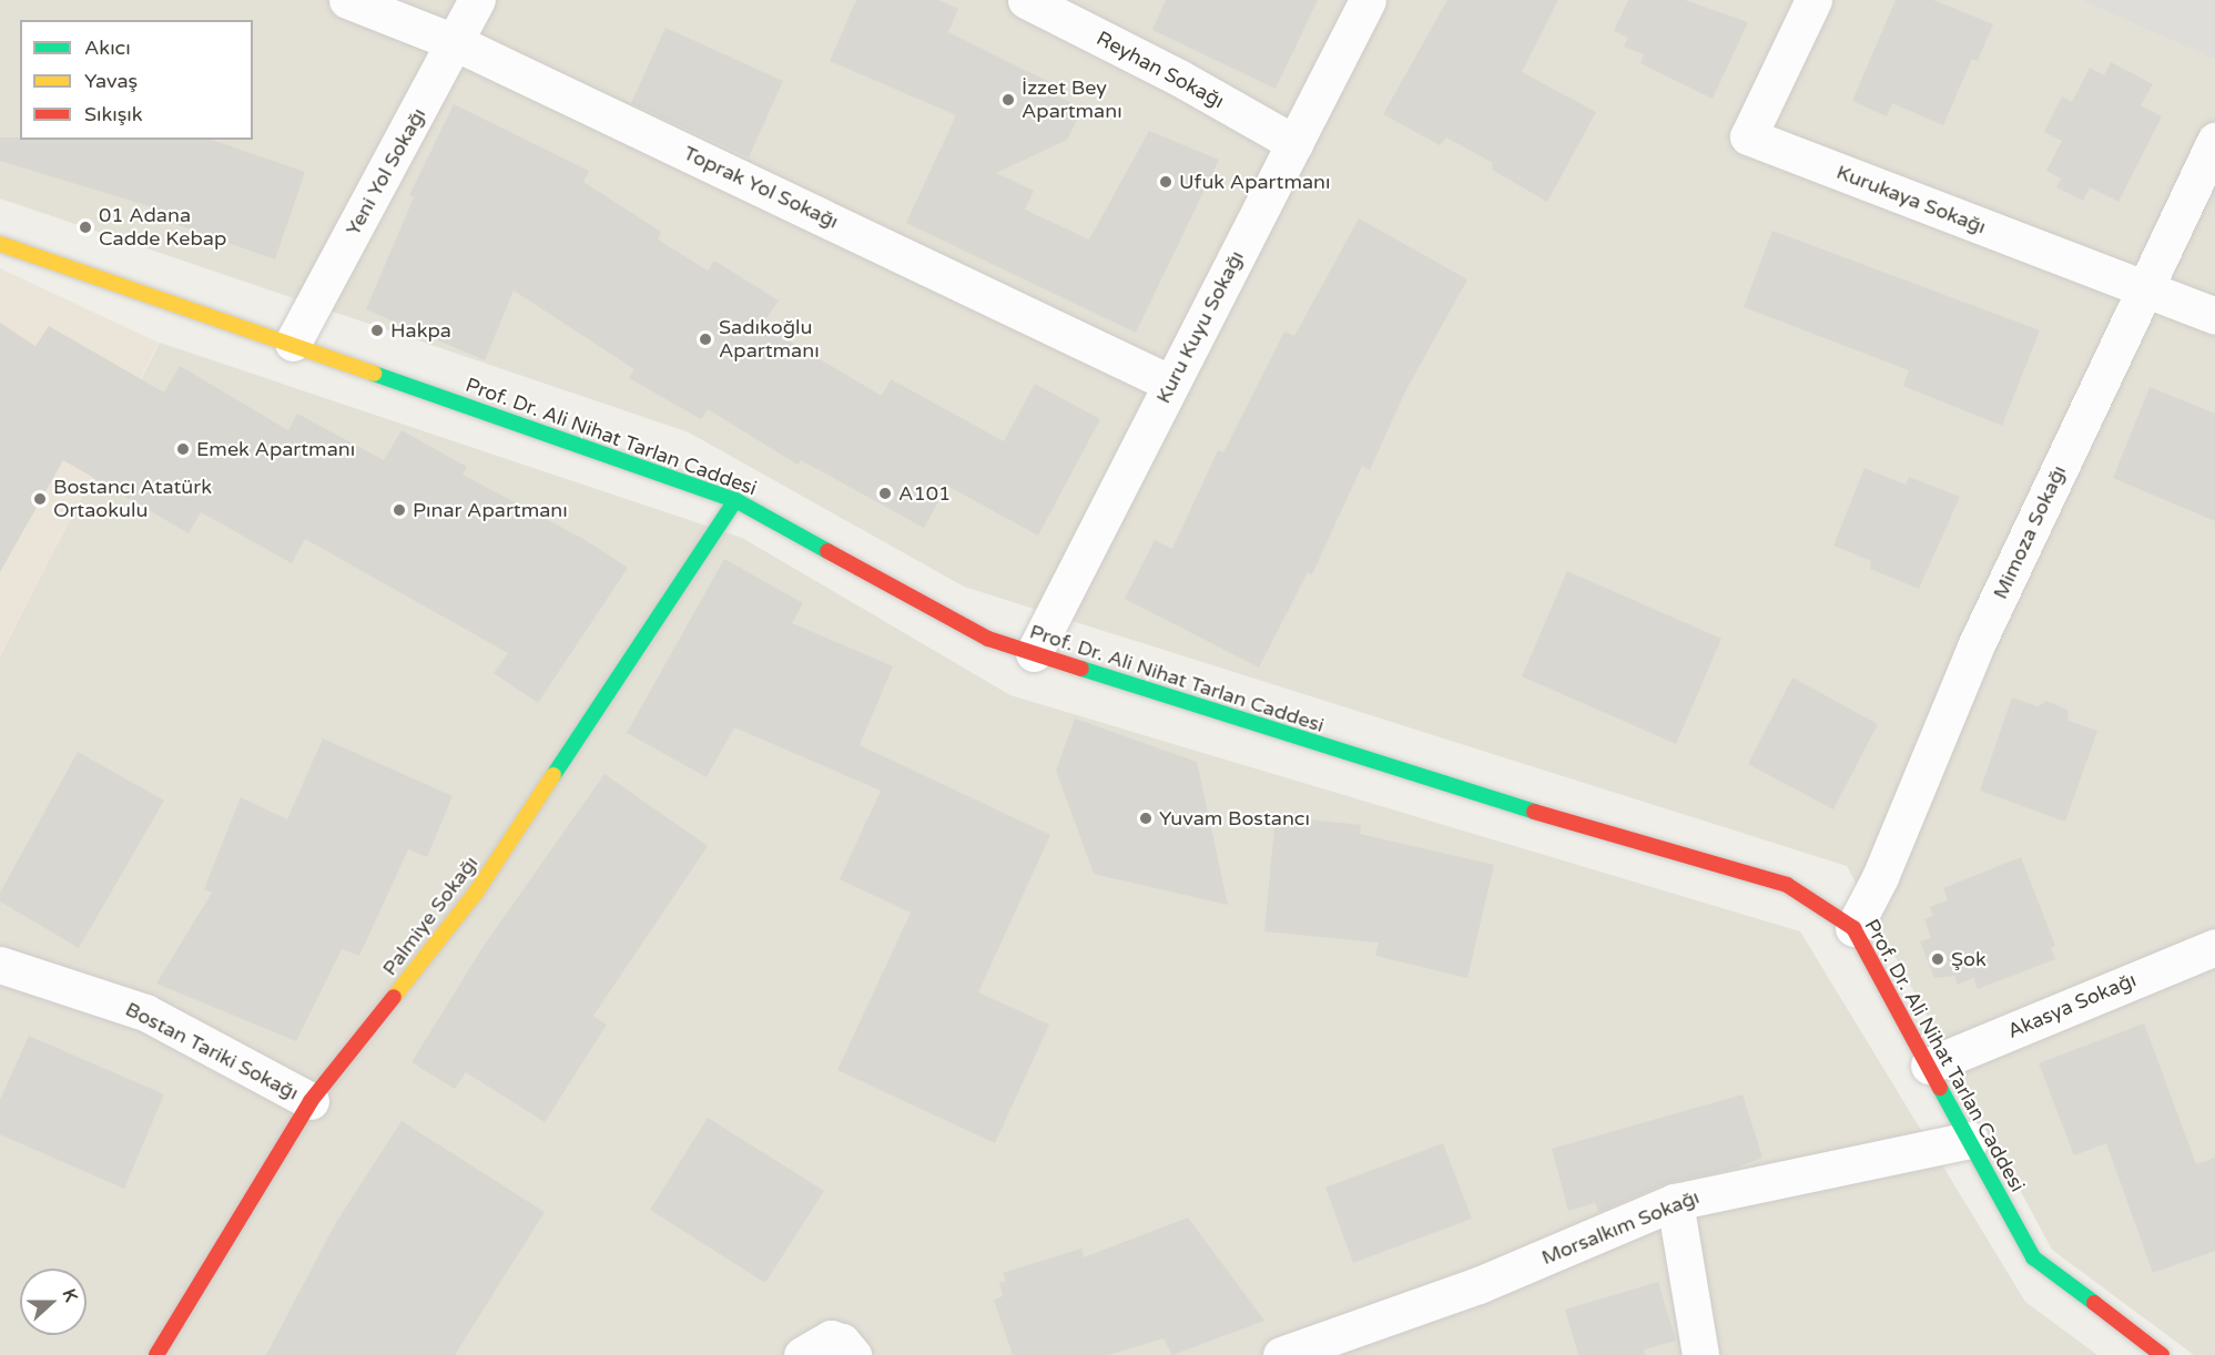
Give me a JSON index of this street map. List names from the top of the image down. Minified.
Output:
{"streets":{"main road":["Prof. Dr. Ali Nihat Tarlan Caddesi","Palmiye Sokağı"],"street":["Reyhan Sokağı","Yeni Yol Sokağı","Toprak Yol Sokağı","Kurukaya Sokağı","Kuru Kuyu Sokağı","Mimoza Sokağı","Akasya Sokağı","Bostan Tariki Sokağı","Morsalkım Sokağı"]},"crossings":[["Reyhan Sokağı","Kuru Kuyu Sokağı"],["Yeni Yol Sokağı","Toprak Yol Sokağı"],["Yeni Yol Sokağı","Prof. Dr. Ali Nihat Tarlan Caddesi"],["Toprak Yol Sokağı","Kuru Kuyu Sokağı"],["Kurukaya Sokağı","Mimoza Sokağı"],["Kuru Kuyu Sokağı","Prof. Dr. Ali Nihat Tarlan Caddesi"],["Prof. Dr. Ali Nihat Tarlan Caddesi","Mimoza Sokağı"],["Prof. Dr. Ali Nihat Tarlan Caddesi","Palmiye Sokağı"],["Prof. Dr. Ali Nihat Tarlan Caddesi","Akasya Sokağı"],["Prof. Dr. Ali Nihat Tarlan Caddesi","Morsalkım Sokağı"],["Palmiye Sokağı","Bostan Tariki Sokağı"]],"places":["İzzet Bey Apartmanı","Ufuk Apartmanı","01 Adana Cadde Kebap","Hakpa","Sadıkoğlu Apartmanı","Emek Apartmanı","A101","Bostancı Atatürk Ortaokulu","Pınar Apartmanı","Yuvam Bostancı","Şok"],"legend":["Akıcı","Yavaş","Sıkışık"],"north":"right"}
